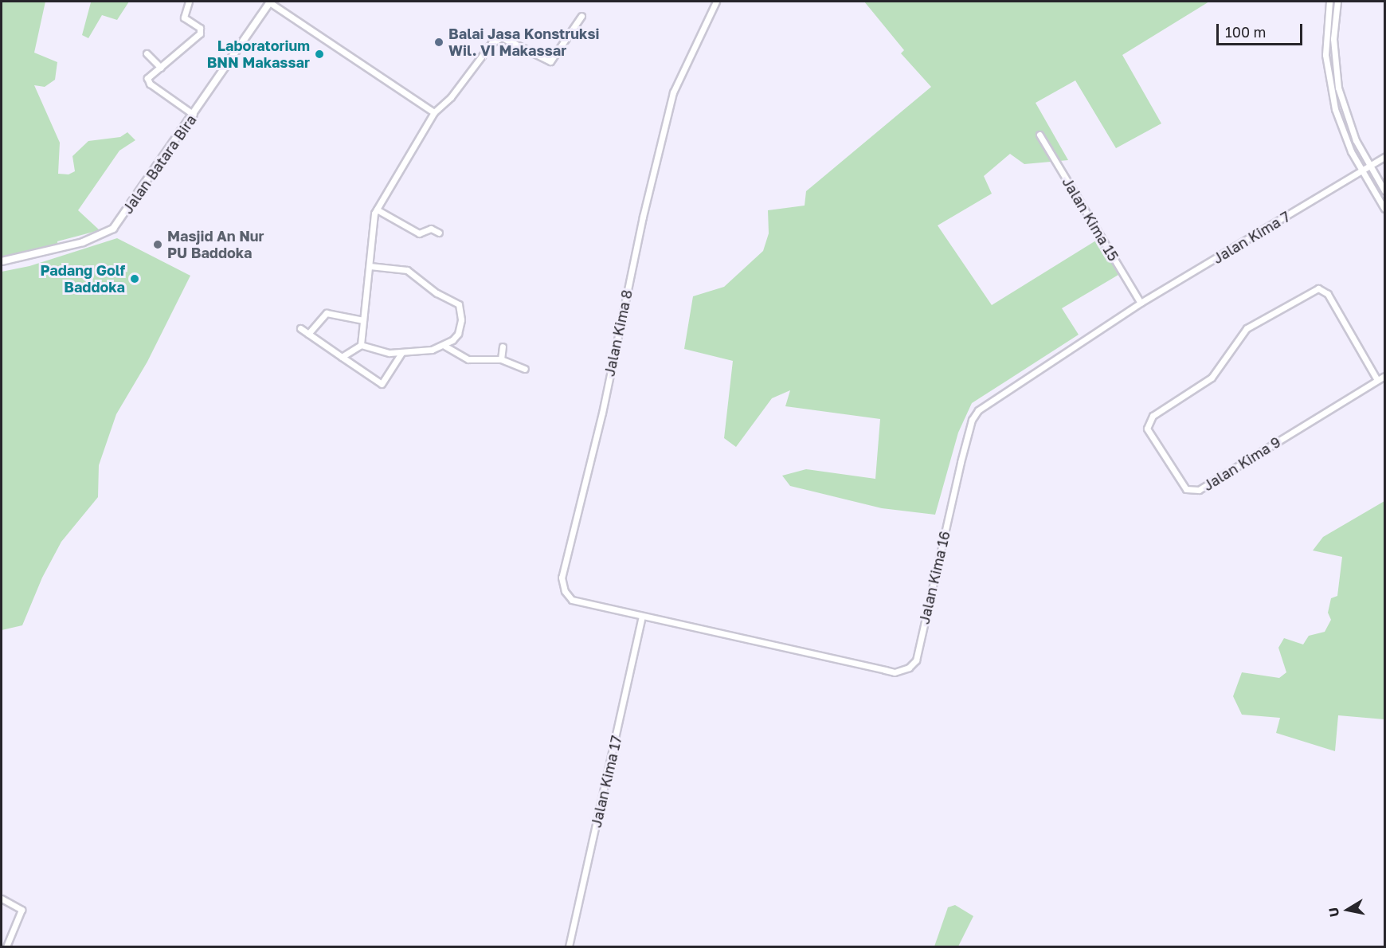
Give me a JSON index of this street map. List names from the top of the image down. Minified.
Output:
{"streets":{"street":["Jalan Batara Bira","Jalan Kima 15","Jalan Kima 7","Jalan Kima 8","Jalan Kima 9","Jalan Kima 16","Jalan Kima 17"]},"crossings":[["Jalan Kima 15","Jalan Kima 7"],["Jalan Kima 15","Jalan Kima 16"],["Jalan Kima 7","Jalan Kima 16"],["Jalan Kima 8","Jalan Kima 16"],["Jalan Kima 8","Jalan Kima 17"],["Jalan Kima 16","Jalan Kima 17"]],"places":["Balai Jasa Konstruksi Wil. VI Makassar","Laboratorium BNN Makassar","Masjid An Nur PU Baddoka","Padang Golf Baddoka"],"scale_bar":"100 m","north":"left"}
